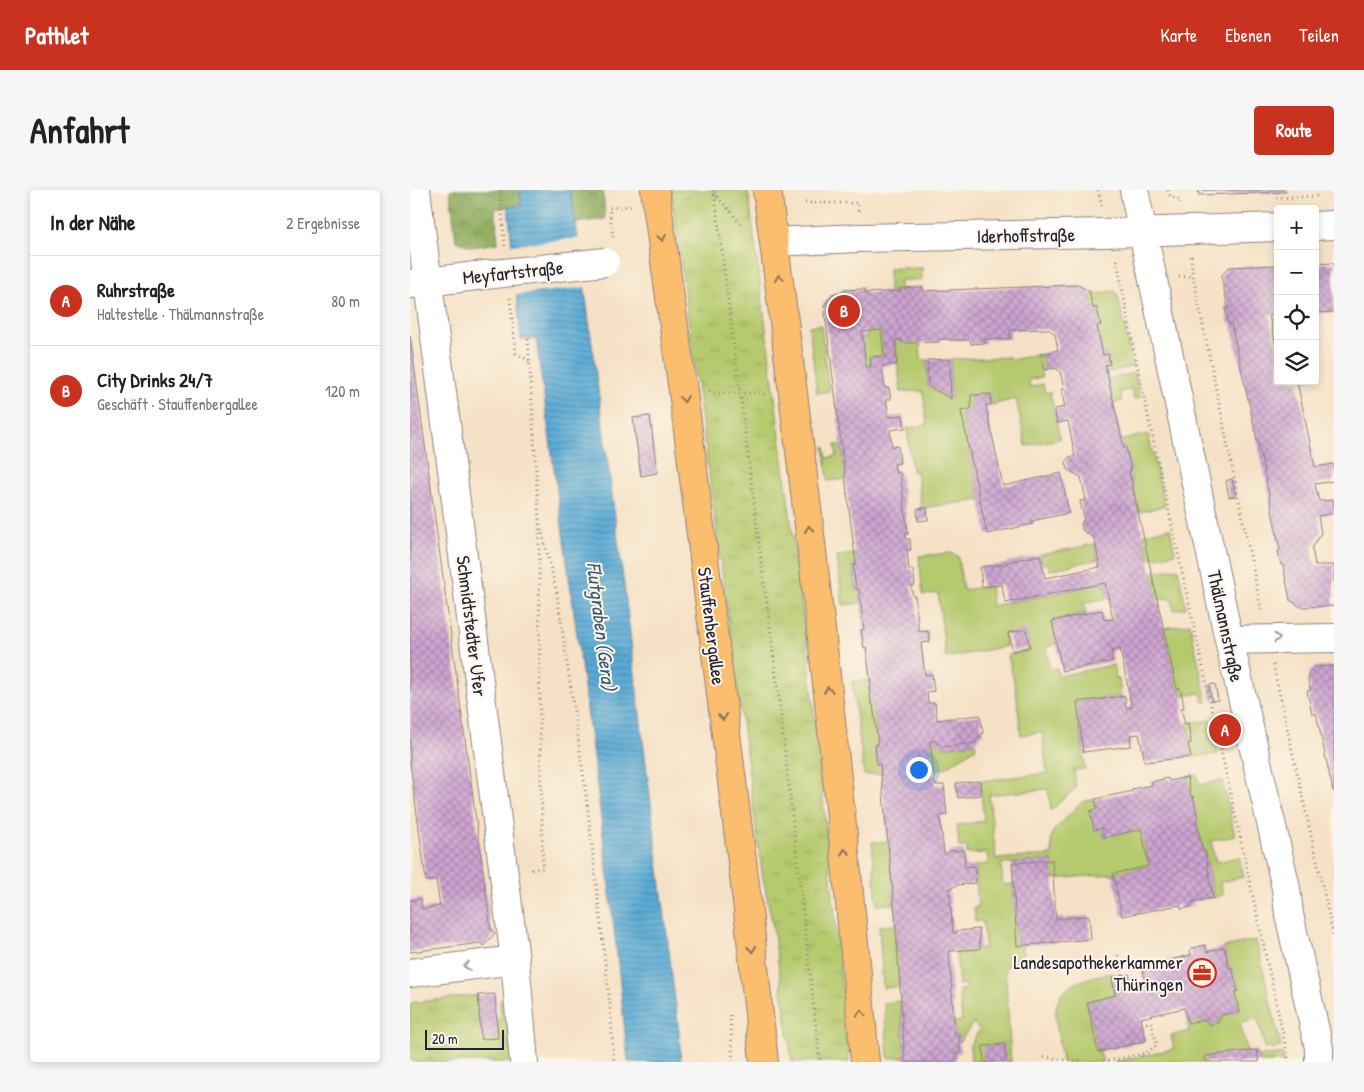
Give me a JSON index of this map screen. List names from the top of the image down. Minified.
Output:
{"streets":{"main road":["Stauffenbergallee"],"street":["Iderhoffstraße","Meyfartstraße","Schmidtstedter Ufer","Thälmannstraße"]},"crossings":[["Iderhoffstraße","Thälmannstraße"],["Meyfartstraße","Schmidtstedter Ufer"]],"water":["Flutgraben (Gera)"],"places":{"office":["Landesapothekerkammer Thüringen"]},"scale_bar":"20 m","page":{"header":"Pathlet","nav":["Karte","Ebenen","Teilen"],"buttons":"Route","title":"Anfahrt","heading":["In der Nähe","2 Ergebnisse"],"map_buttons":["+","−"],"list":[{"mark":"A","name":"Ruhrstraße","note":"Haltestelle · Thälmannstraße","value":"80 m"},{"mark":"B","name":"City Drinks 24/7","note":"Geschäft · Stauffenbergallee","value":"120 m"}],"pins":["B","A"],"scale":"20 m"}}
